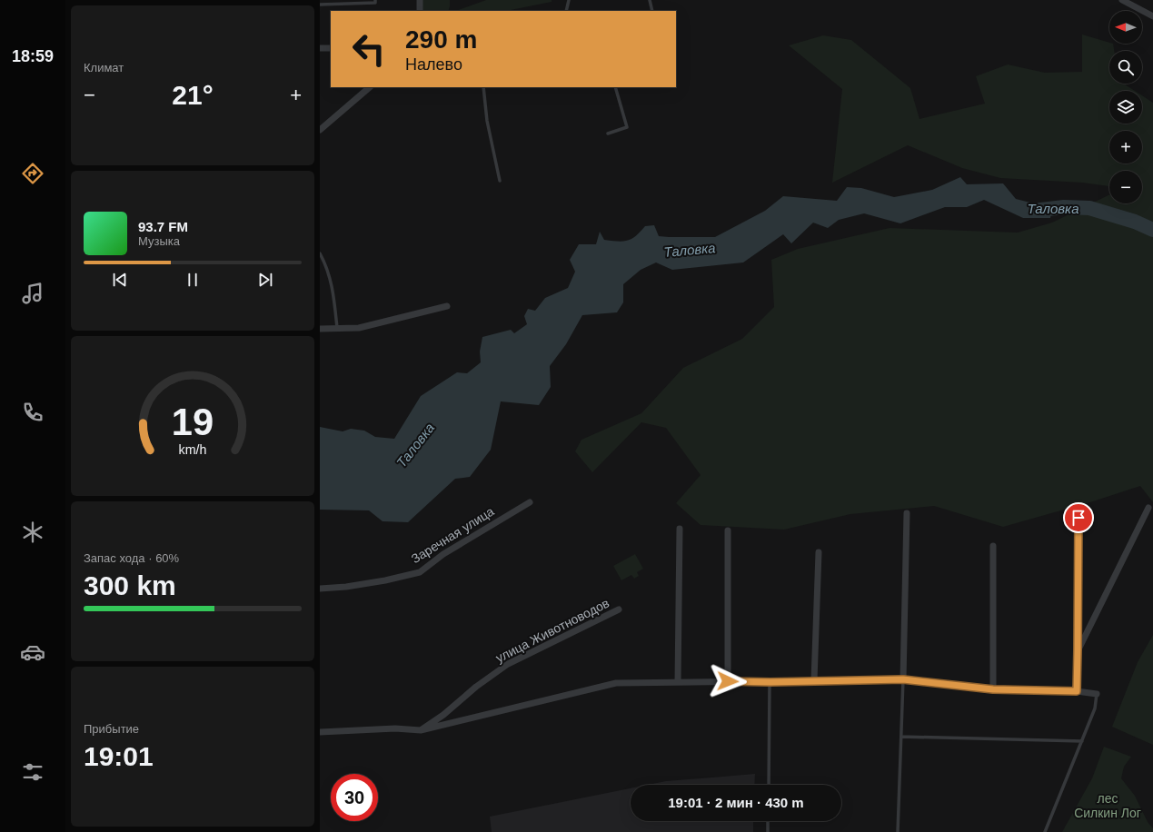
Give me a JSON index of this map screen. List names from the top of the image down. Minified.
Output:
{"streets":{"street":["Заречная улица","улица Животноводов"]},"water":["Таловка"],"parks":["лес Силкин Лог"],"north":"left","page":{"tabs":"18:59","tile":["Климат",["Запас хода · 60%","300 km"],["Прибытие","19:01"]],"map_buttons":["+","−"],"turn":["290 m","Налево"],"heat":["−","21°","+"],"song":["93.7 FM","Музыка"],"limit":"30","trip":"19:01 · 2 мин · 430 m","gauge":["19","km/h"]}}
